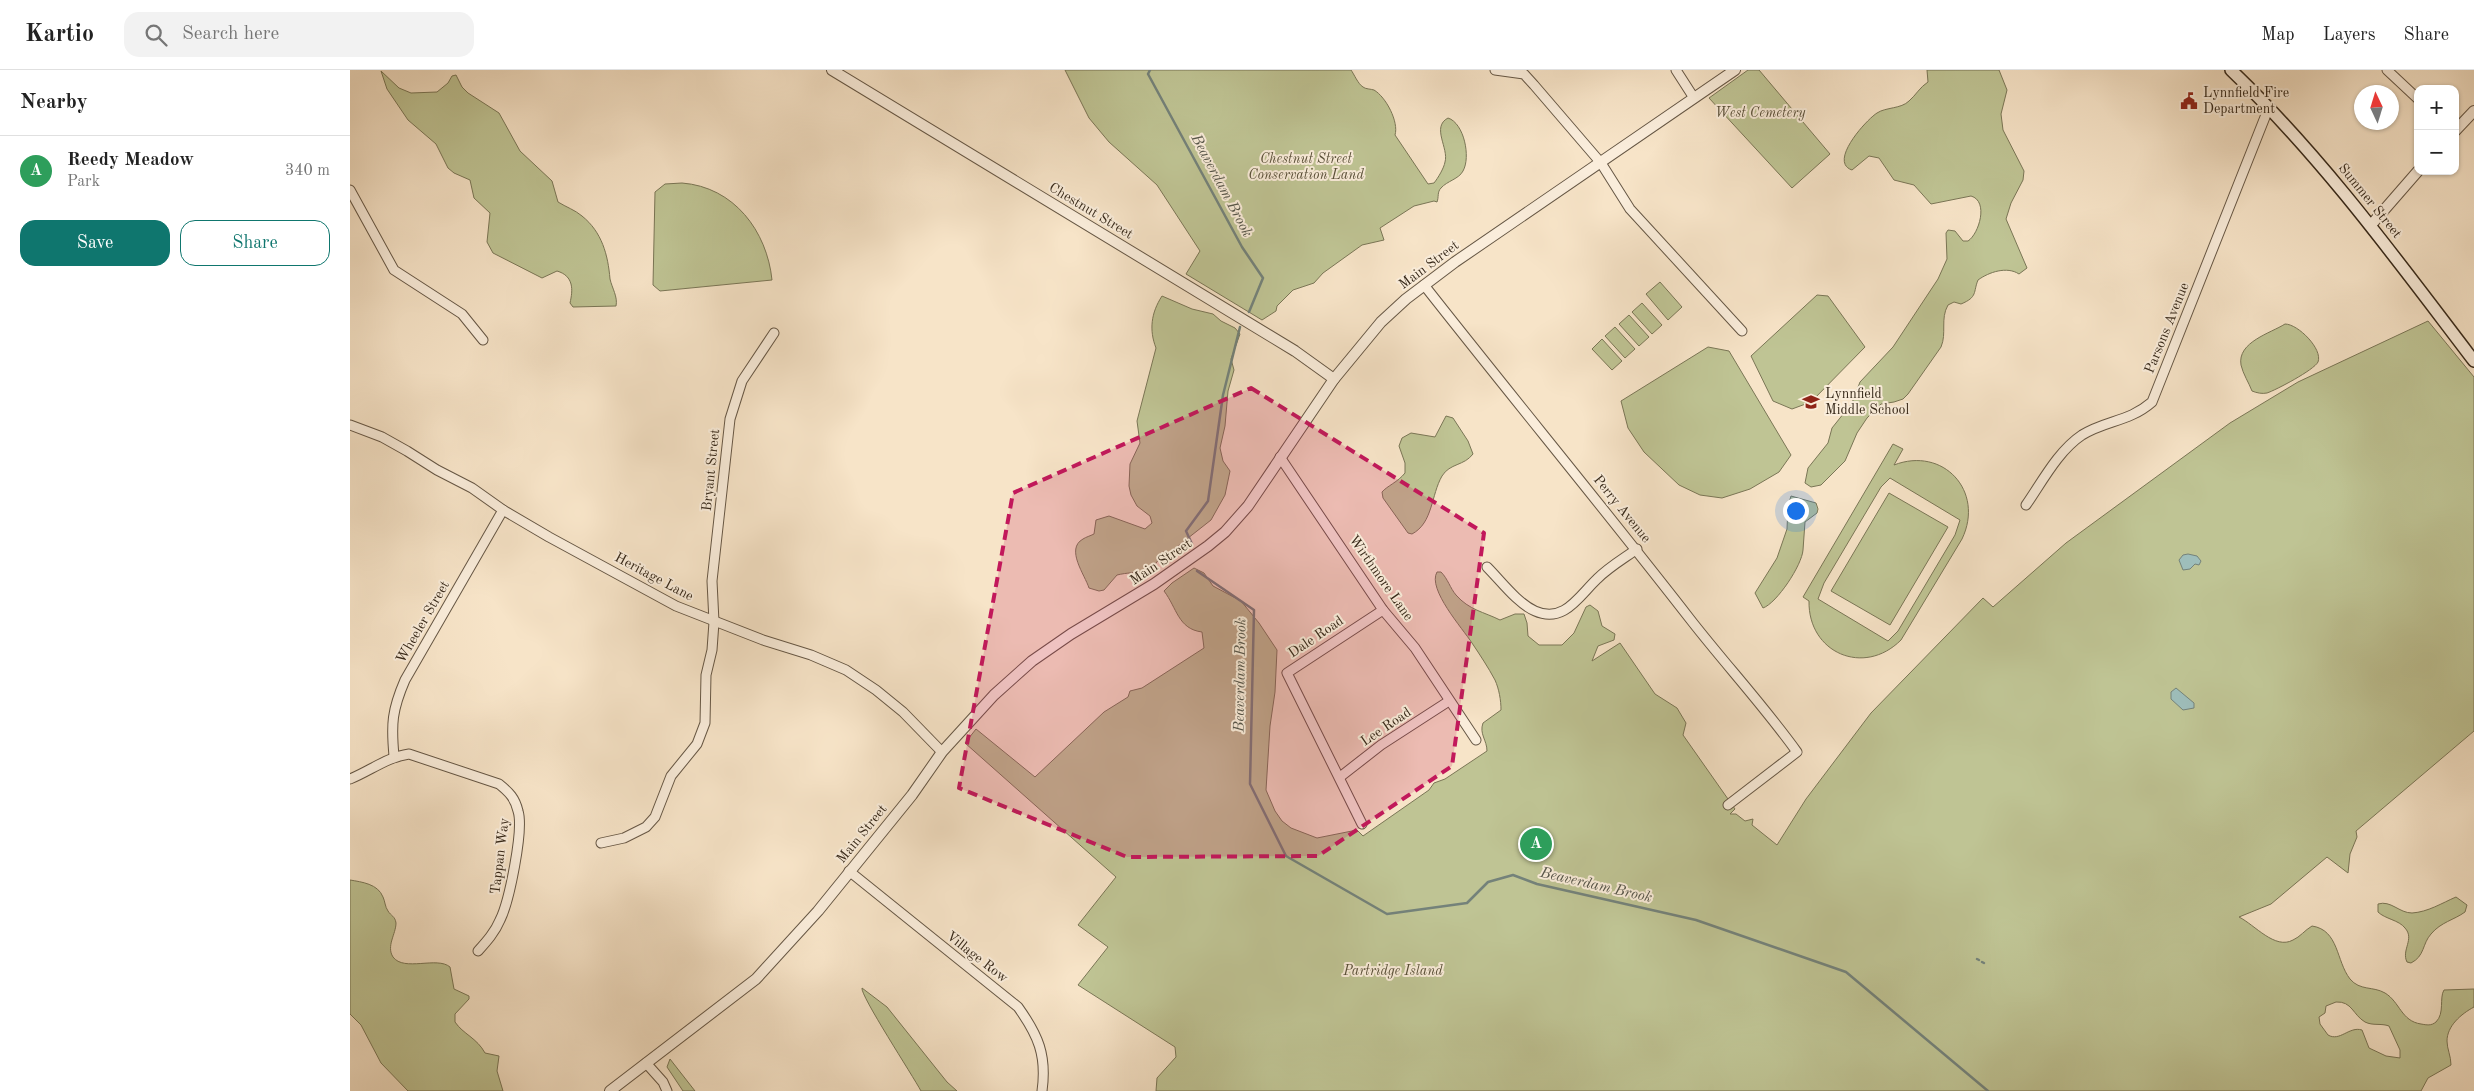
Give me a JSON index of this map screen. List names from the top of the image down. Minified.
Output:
{"streets":{"main road":["Summer Street"],"street":["Chestnut Street","Main Street","Parsons Avenue","Bryant Street","Perry Avenue","Heritage Lane","Wirthmore Lane","Wheeler Street","Dale Road","Lee Road","Tappan Way","Village Row"]},"crossings":[["Summer Street","Parsons Avenue"],["Chestnut Street","Main Street"],["Main Street","Perry Avenue"],["Main Street","Heritage Lane"],["Main Street","Wirthmore Lane"],["Main Street","Village Row"],["Bryant Street","Heritage Lane"],["Heritage Lane","Wheeler Street"],["Wirthmore Lane","Dale Road"],["Wirthmore Lane","Lee Road"],["Wheeler Street","Tappan Way"],["Dale Road","Lee Road"]],"water":["Beaverdam Brook"],"parks":["West Cemetery","Chestnut Street Conservation Land","Partridge Island"],"places":{"public building":["Lynnfield Fire Department"],"school or university":["Lynnfield Middle School"]},"north":"top","page":{"header":"Kartio","search":"Search here","nav":["Map","Layers","Share"],"heading":"Nearby","map_buttons":["+","−"],"list":[{"mark":"A","name":"Reedy Meadow","note":"Park","value":"340 m"}],"buttons":["Save","Share"],"pins":"A"}}
